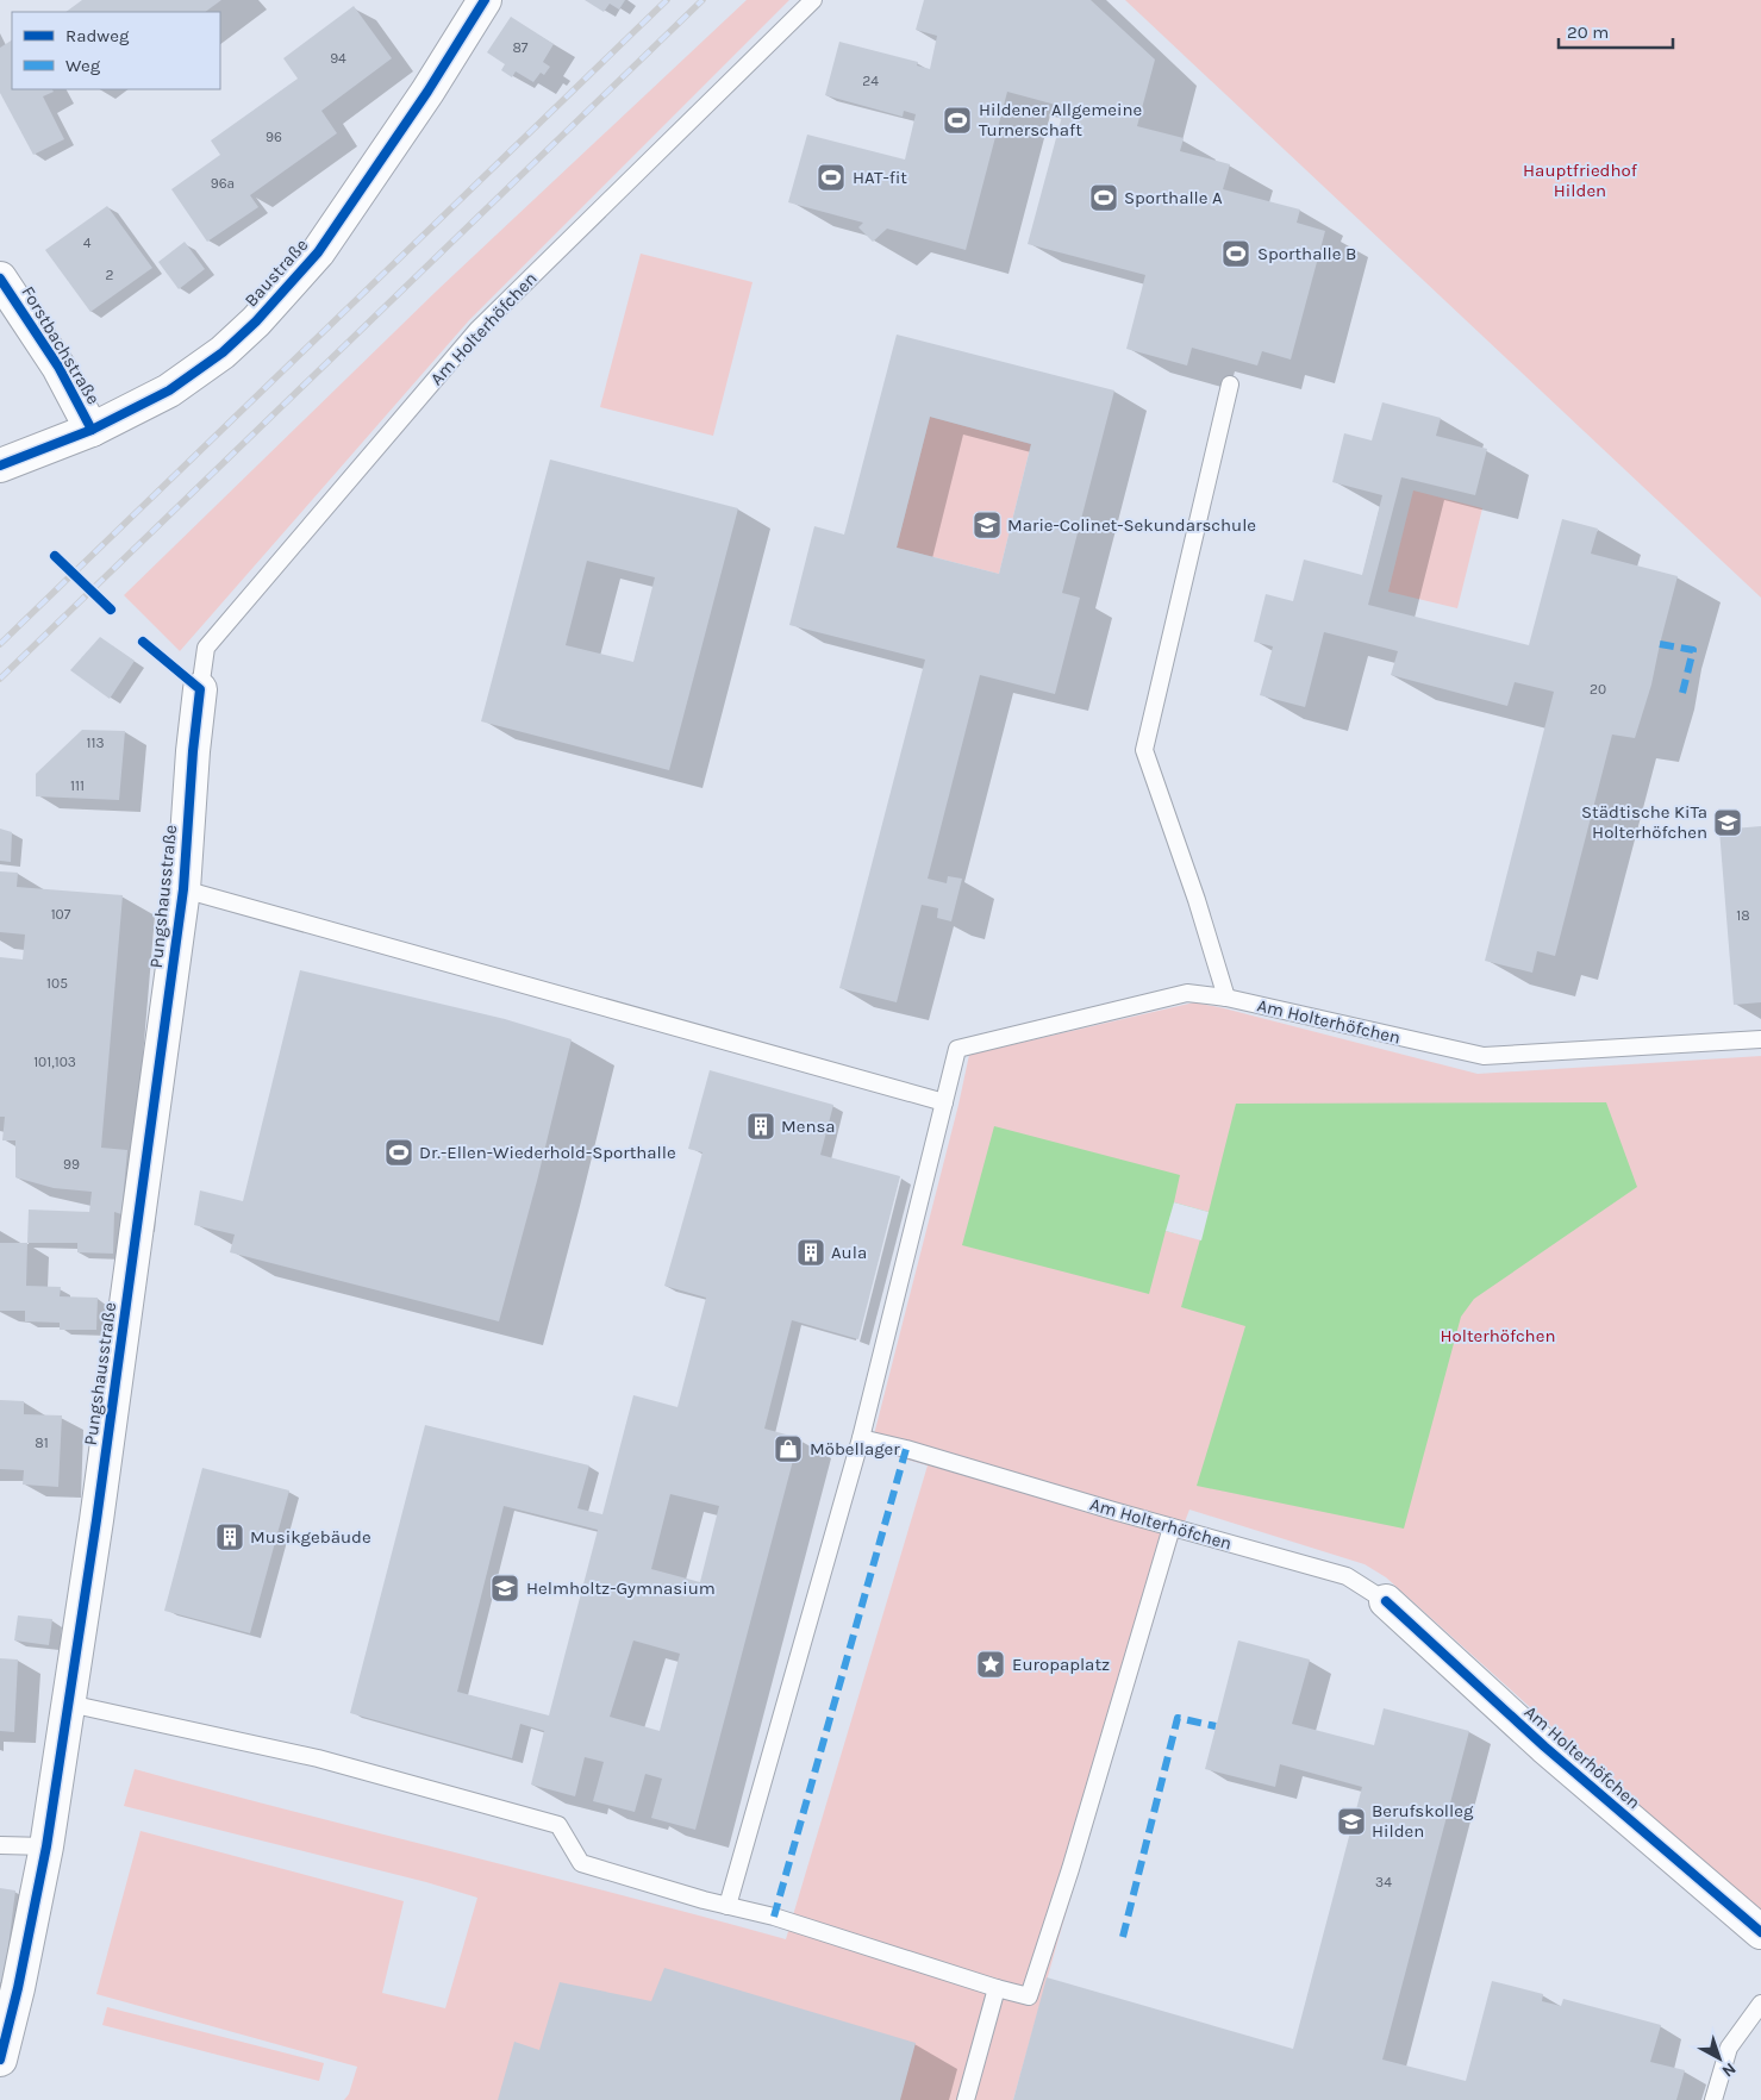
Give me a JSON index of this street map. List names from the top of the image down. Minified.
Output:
{"streets":{"street":["Baustraße","Am Holterhöfchen","Forstbachstraße","Pungshausstraße"]},"crossings":[["Baustraße","Forstbachstraße"],["Am Holterhöfchen","Pungshausstraße"]],"parks":["Hauptfriedhof Hilden","Holterhöfchen"],"places":{"sports":["Hildener Allgemeine Turnerschaft","HAT-fit","Sporthalle A","Sporthalle B","Dr.-Ellen-Wiederhold-Sporthalle"],"school or university":["Marie-Colinet-Sekundarschule","Städtische KiTa Holterhöfchen","Helmholtz-Gymnasium","Berufskolleg Hilden"],"building":["Mensa","Aula","Musikgebäude"],"shop":["Möbellager"],"place":["Europaplatz"]},"house_numbers":["87","94","24","96","96a","4","2","20","113","111","107","18","105","101,103","99","81","34"],"legend":["Radweg","Weg"],"scale_bar":"20 m","north":"bottom right"}
